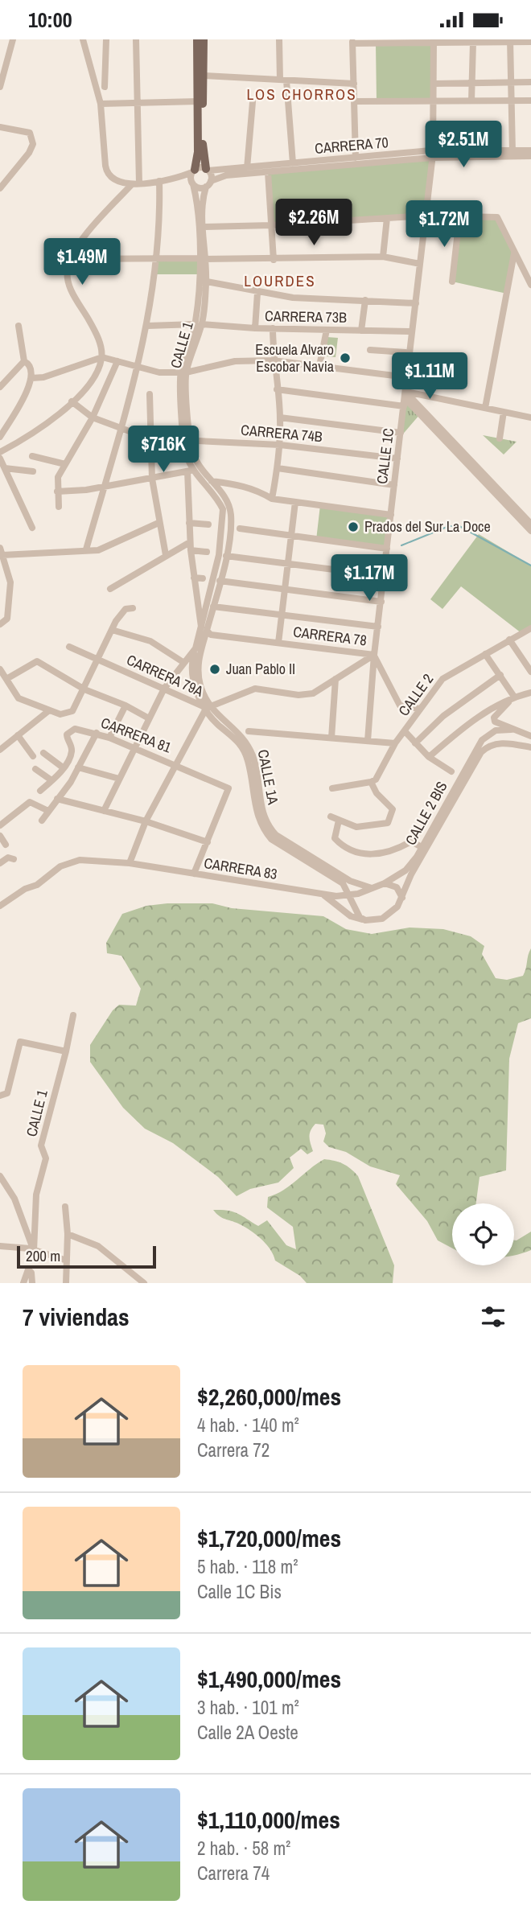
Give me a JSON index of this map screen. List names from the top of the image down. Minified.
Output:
{"streets":{"street":["CARRERA 70","CARRERA 73B","CALLE 1","CARRERA 74B","CALLE 1C","CARRERA 78","CARRERA 79A","CALLE 2","CARRERA 81","CALLE 1A","CALLE 2 BIS","CARRERA 83"]},"crossings":[["CARRERA 70","CALLE 1"],["CARRERA 70","CALLE 1C"],["CARRERA 73B","CALLE 1"],["CALLE 1","CARRERA 74B"],["CALLE 1","CARRERA 78"],["CALLE 1","CARRERA 79A"],["CALLE 1","CARRERA 81"],["CALLE 1","CALLE 1A"],["CARRERA 74B","CALLE 1C"],["CALLE 1C","CARRERA 78"],["CALLE 1C","CARRERA 79A"],["CARRERA 78","CARRERA 79A"],["CARRERA 78","CALLE 2"],["CARRERA 78","CALLE 1A"],["CALLE 1A","CALLE 2 BIS"],["CALLE 1A","CARRERA 83"],["CALLE 2 BIS","CARRERA 83"]],"districts":["LOS CHORROS","LOURDES"],"places":["Escuela Alvaro Escobar Navia","Prados del Sur La Doce","Juan Pablo II"],"scale_bar":"200 m","page":{"status":"10:00","price":["$2.51M","$2.26M","$1.72M","$1.49M","$1.11M","$716K","$1.17M"],"scale":"200 m","heading":"7 viviendas","list":[{"name":"$2,260,000/mes","note":"4 hab. · 140 m² · Carrera 72"},{"name":"$1,720,000/mes","note":"5 hab. · 118 m² · Calle 1C Bis"},{"name":"$1,490,000/mes","note":"3 hab. · 101 m² · Calle 2A Oeste"},{"name":"$1,110,000/mes","note":"2 hab. · 58 m² · Carrera 74"}]}}
